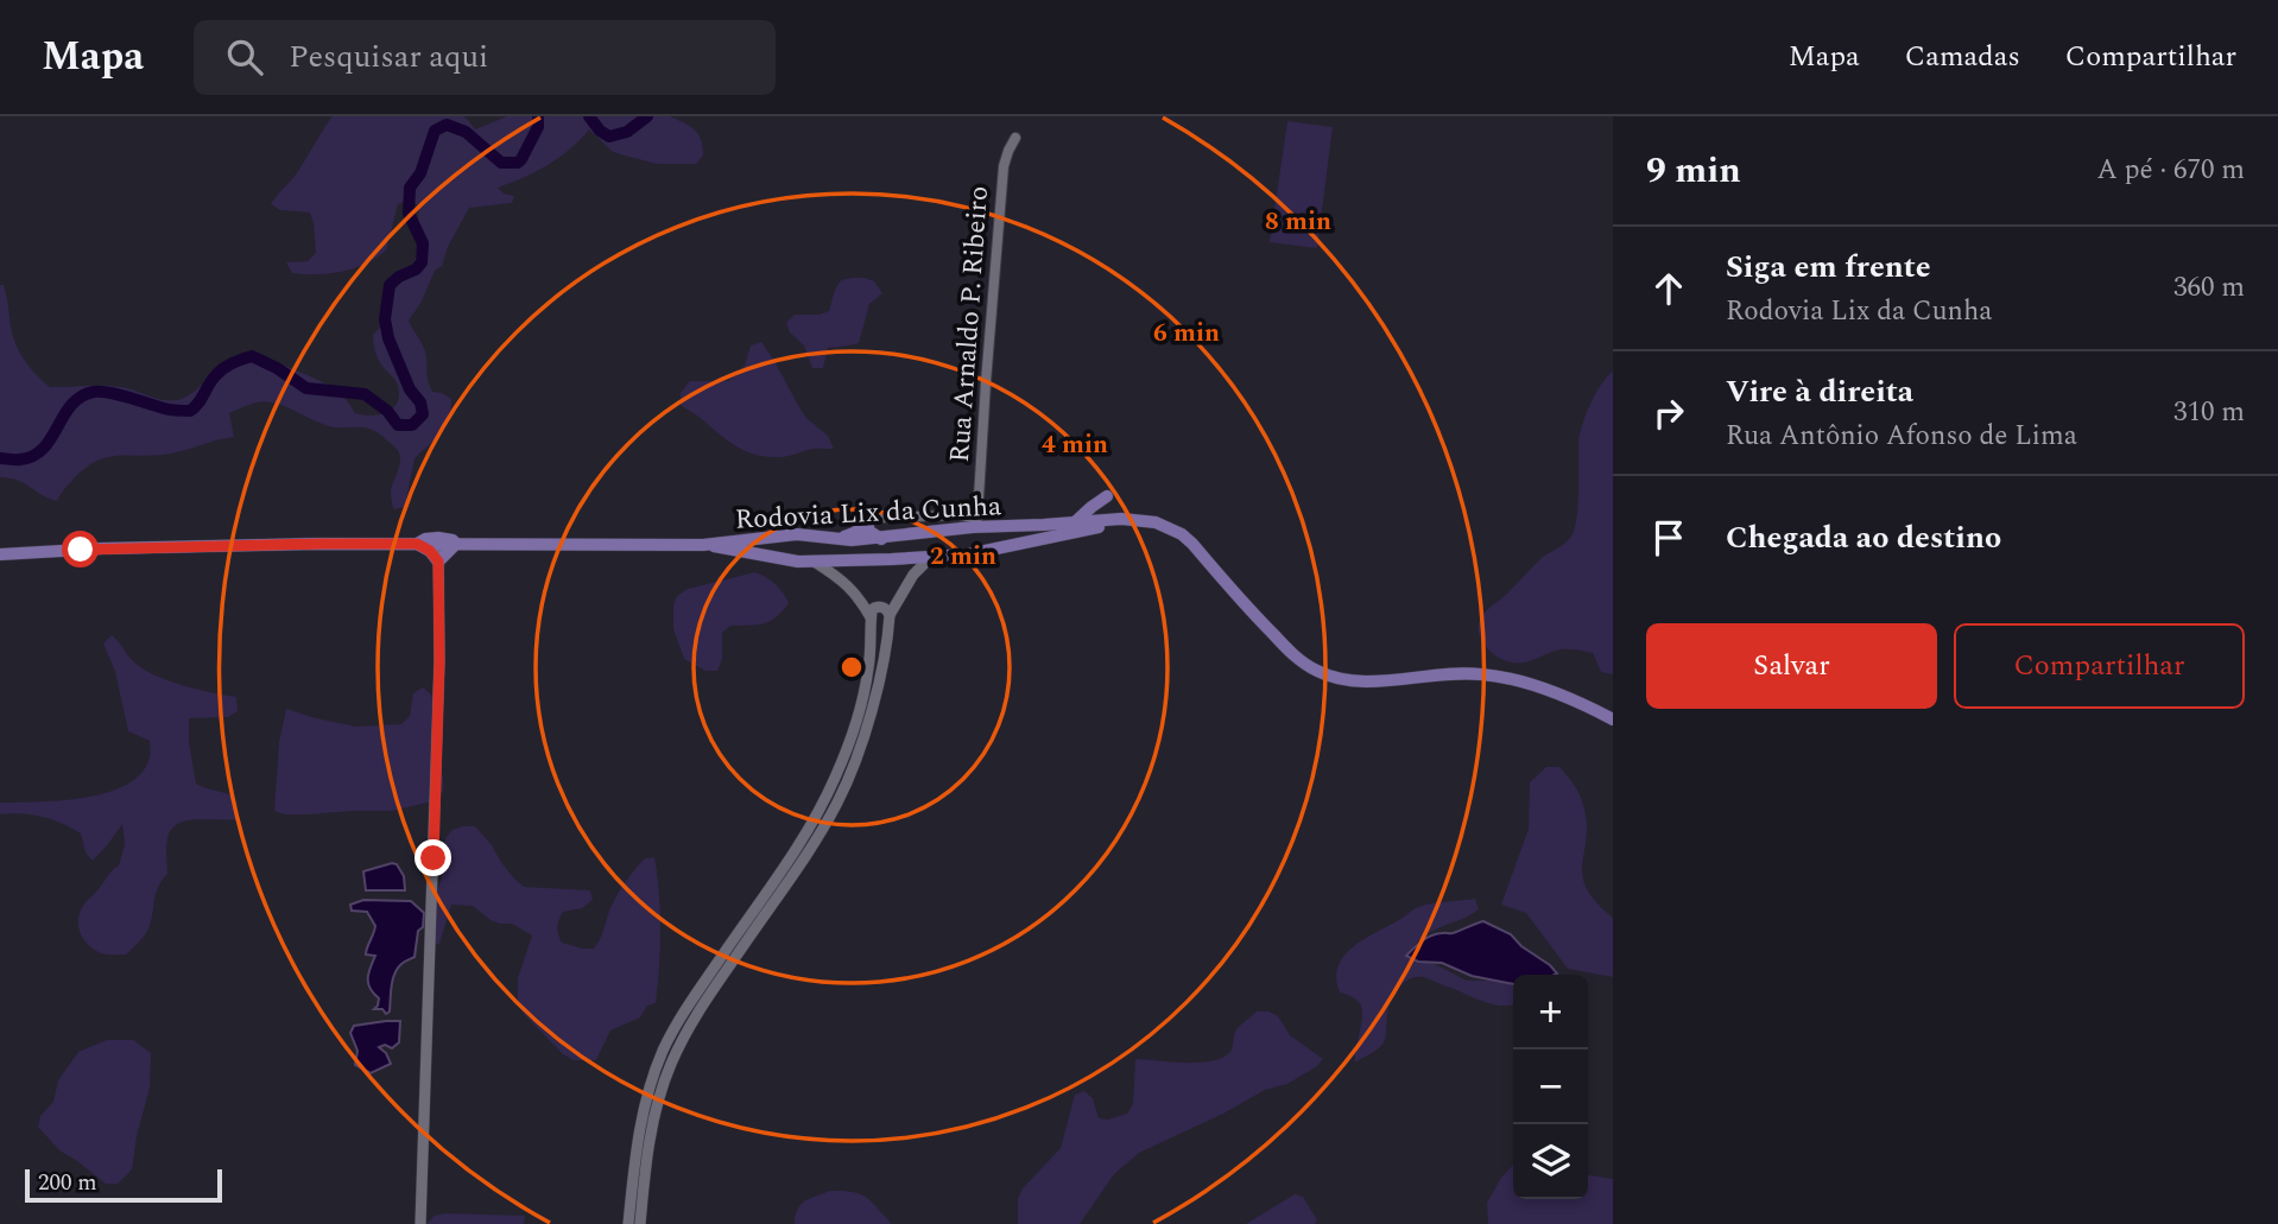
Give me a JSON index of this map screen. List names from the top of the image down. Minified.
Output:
{"streets":{"main road":["Rodovia Lix da Cunha"],"street":["Rua Arnaldo P. Ribeiro"]},"scale_bar":"200 m","page":{"header":"Mapa","search":"Pesquisar aqui","nav":["Mapa","Camadas","Compartilhar"],"heading":["9 min","A pé · 670 m"],"list":[["Siga em frente","Rodovia Lix da Cunha","360 m"],["Vire à direita","Rua Antônio Afonso de Lima","310 m"],"Chegada ao destino"],"buttons":["Salvar","Compartilhar"],"map_buttons":["+","−"],"scale":"200 m"},"rings":["8 min","6 min","4 min","2 min"]}
